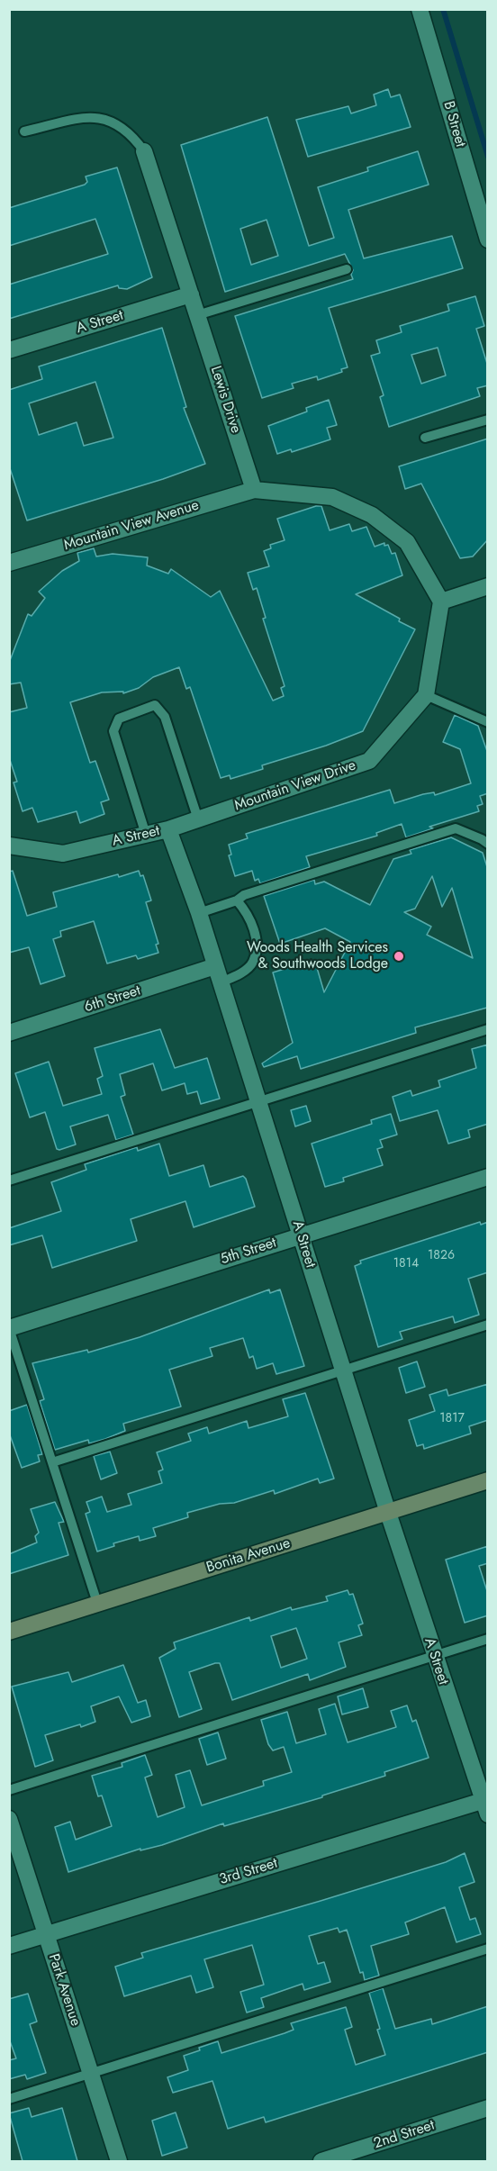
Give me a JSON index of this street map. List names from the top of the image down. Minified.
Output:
{"streets":{"main road":["Bonita Avenue"],"street":["B Street","A Street","Lewis Drive","Mountain View Avenue","Mountain View Drive","6th Street","5th Street","3rd Street","Park Avenue","2nd Street"]},"crossings":[["A Street","Lewis Drive"],["A Street","Mountain View Drive"],["A Street","6th Street"],["A Street","5th Street"],["A Street","Bonita Avenue"],["A Street","3rd Street"],["Lewis Drive","Mountain View Avenue"],["3rd Street","Park Avenue"]],"places":["Woods Health Services & Southwoods Lodge"],"house_numbers":["1826","1814","1817"]}
